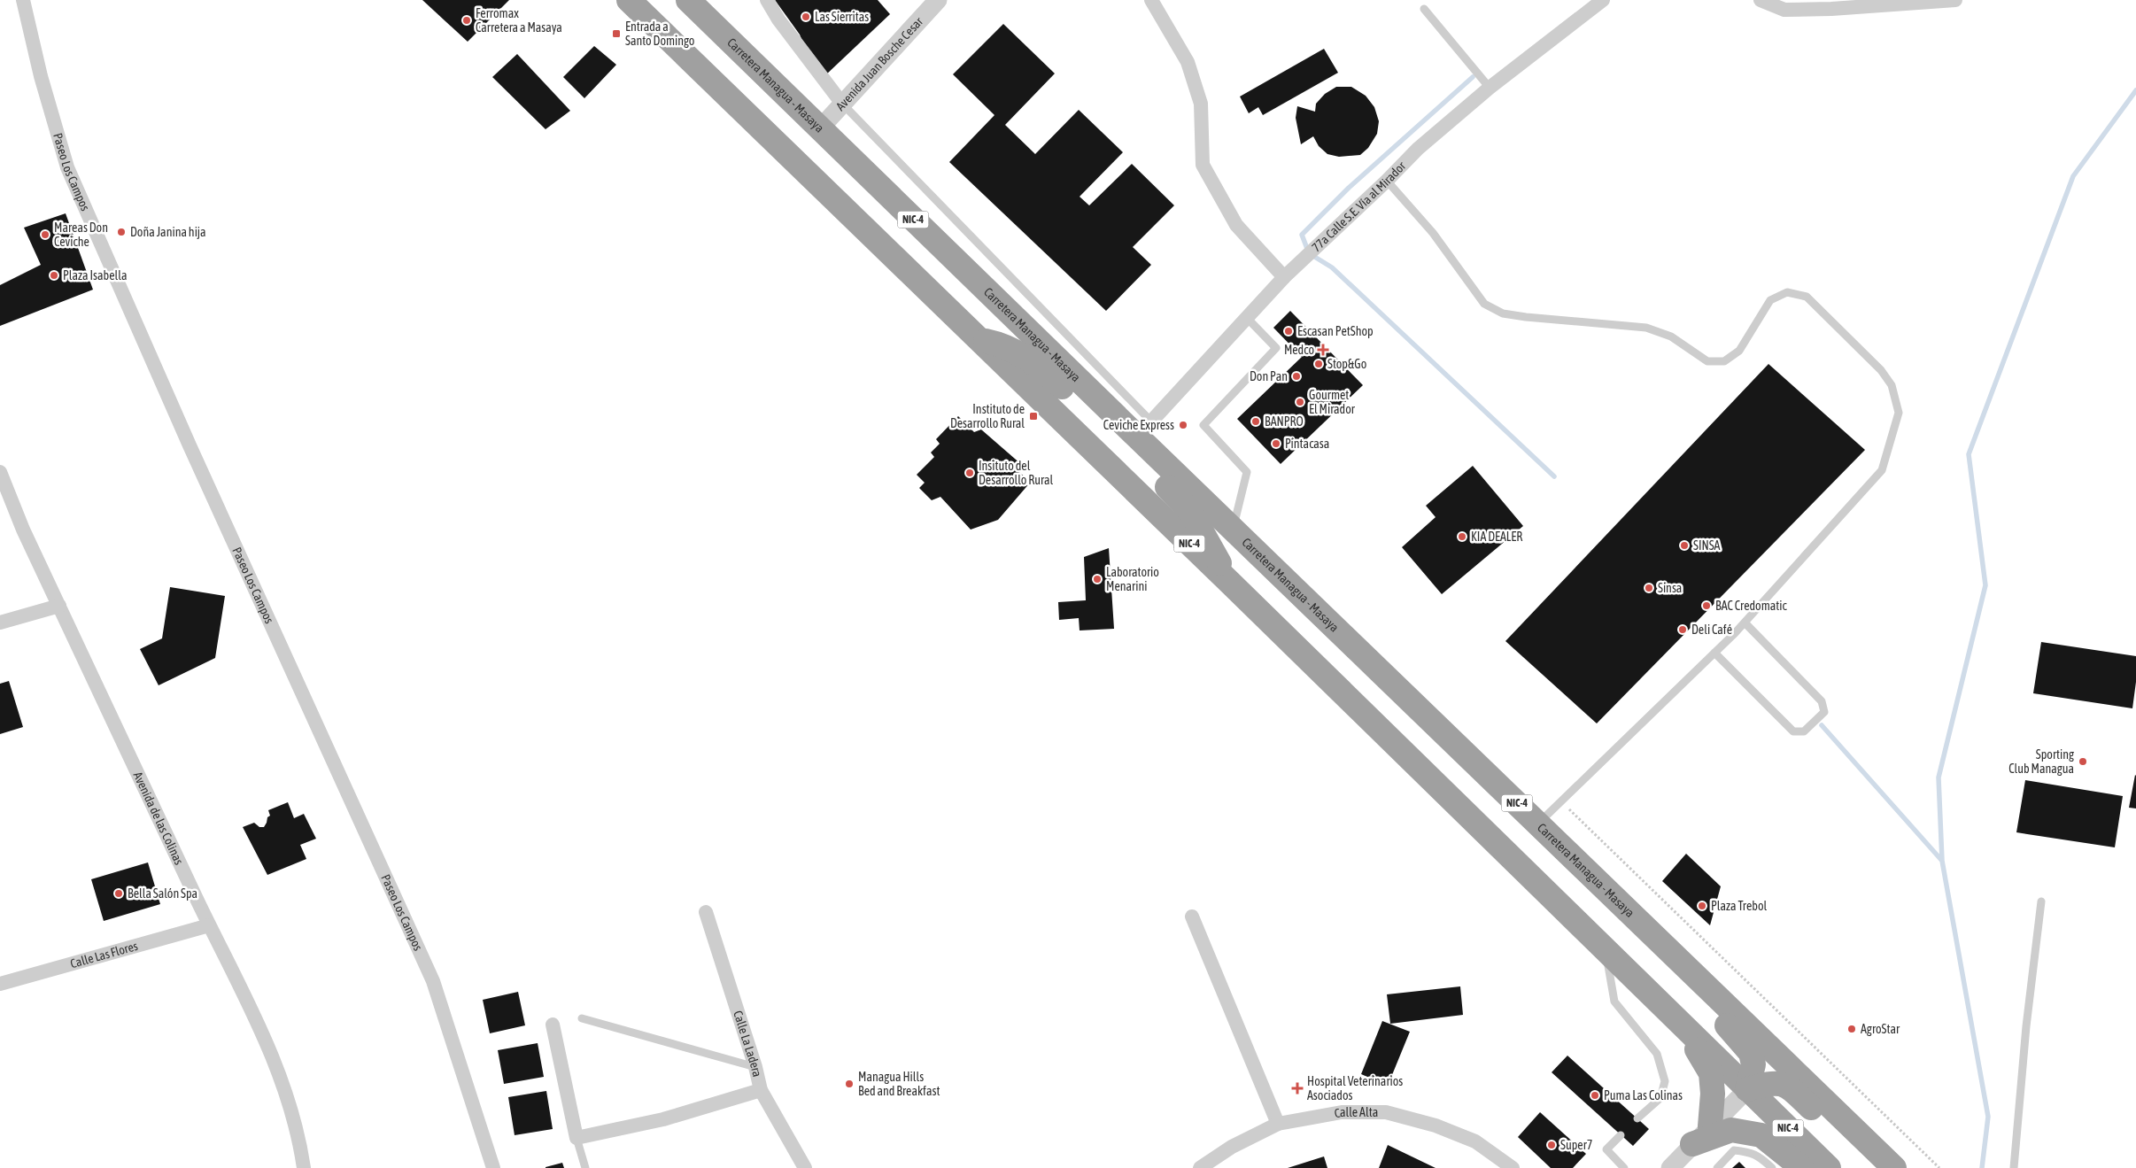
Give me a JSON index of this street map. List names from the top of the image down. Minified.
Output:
{"streets":{"highway":["Carretera Managua - Masaya","NIC-4"],"street":["Avenida Juan Bosche Cesar","Paseo Los Campos","77a Calle S.E. Vía al Mirador","Avenida de las Colinas","Calle Las Flores","Calle La Ladera","Calle Alta"]},"crossings":[["Avenida Juan Bosche Cesar","Carretera Managua - Masaya"],["Carretera Managua - Masaya","77a Calle S.E. Vía al Mirador"],["Avenida de las Colinas","Calle Las Flores"]],"places":{"other":["Las Sierritas","Ferromax Carretera a Masaya","Doña Janina hija","Mareas Don Ceviche","Plaza Isabella","Escasan PetShop","Stop&Go","Don Pan","Gourmet El Mirador","BANPRO","Ceviche Express","Pintacasa","Insituto del Desarrollo Rural","KIA DEALER","SINSA","Laboratorio Menarini","Sinsa","BAC Credomatic","Deli Café","Sporting Club Managua","Bella Salón Spa","Plaza Trebol","AgroStar","Managua Hills Bed and Breakfast","Puma Las Colinas","Super7"],"transit":["Entrada a Santo Domingo","Instituto de Desarrollo Rural"],"health":["Medco","Hospital Veterinarios Asociados"]}}
